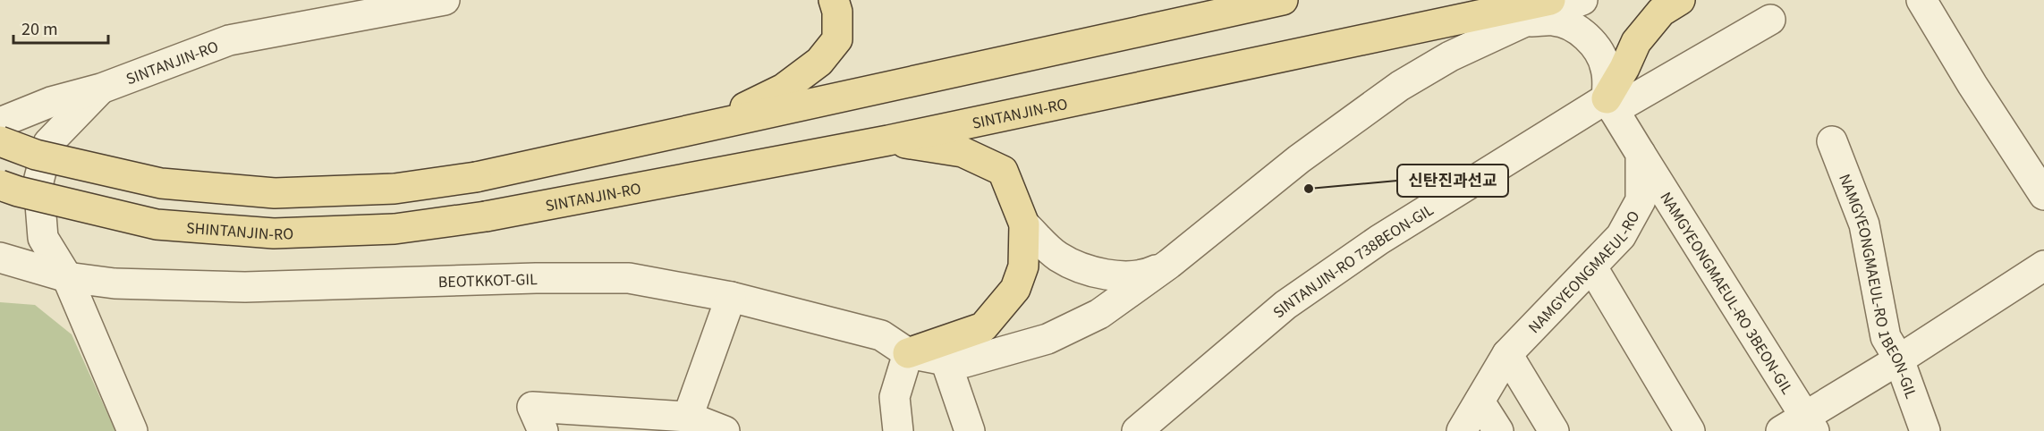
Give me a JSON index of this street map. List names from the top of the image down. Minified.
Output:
{"streets":{"main road":["SINTANJIN-RO","SHINTANJIN-RO"],"street":["SINTANJIN-RO 738BEON-GIL","NAMGYEONGMAEUL-RO","BEOTKKOT-GIL","NAMGYEONGMAEUL-RO 1BEON-GIL","NAMGYEONGMAEUL-RO 3BEON-GIL"]},"crossings":[["SINTANJIN-RO","SHINTANJIN-RO"],["NAMGYEONGMAEUL-RO","NAMGYEONGMAEUL-RO 3BEON-GIL"]],"places":["신탄진과선교"],"scale_bar":"20 m"}
